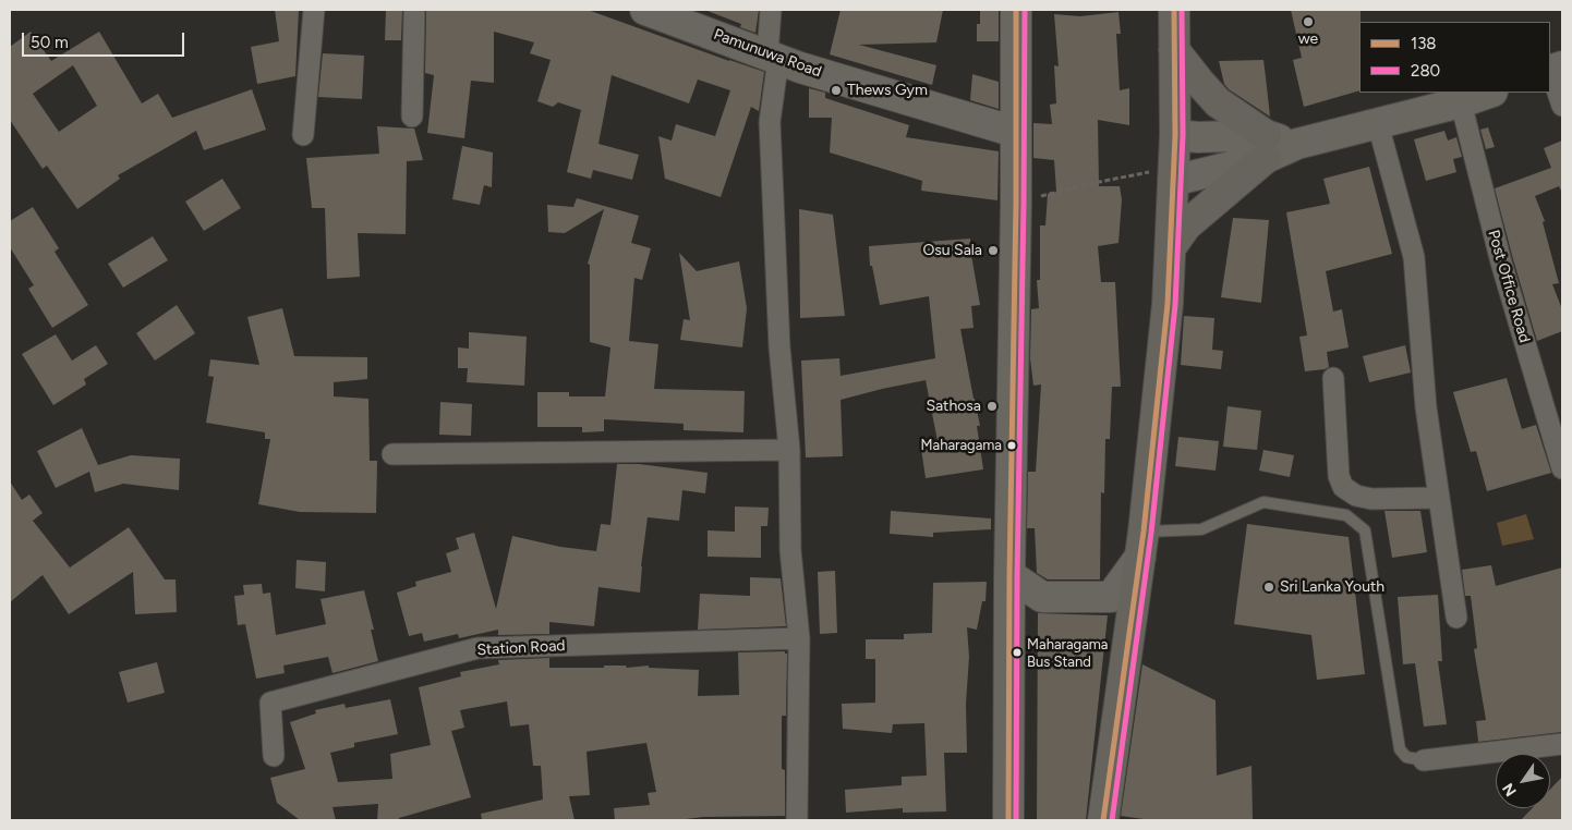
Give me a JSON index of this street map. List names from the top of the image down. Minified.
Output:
{"streets":{"main road":["Pamunuwa Road"],"street":["Post Office Road","Station Road"]},"places":["we","Thews Gym","Osu Sala","Sathosa","Maharagama","Sri Lanka Youth","Maharagama Bus Stand"],"lines":["transit line 138","transit line 280"],"legend":["138","280"],"scale_bar":"50 m","north":"bottom left"}
